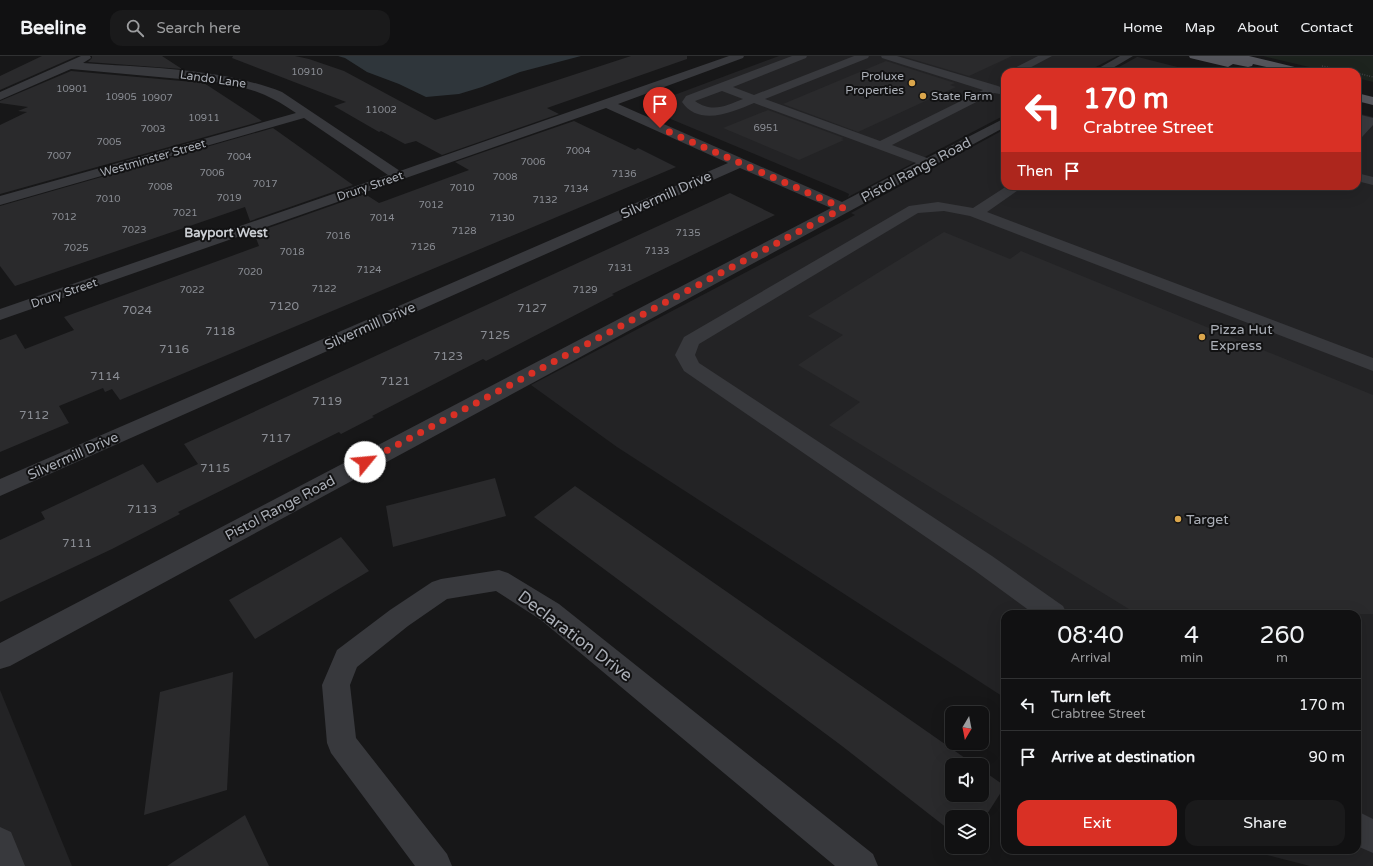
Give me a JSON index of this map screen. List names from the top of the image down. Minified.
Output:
{"streets":{"street":["Lando Lane","Westminster Street","Pistol Range Road","Drury Street","Silvermill Drive","Declaration Drive"]},"crossings":[["Lando Lane","Westminster Street"],["Lando Lane","Drury Street"]],"districts":["Bayport West"],"places":["Proluxe Properties","State Farm","Pizza Hut Express","Target"],"house_numbers":["10910","10901","10905","10907","11002","10911","6951","7003","7005","7004","7007","7004","7006","7006","7136","7008","7017","7008","7010","7134","7019","7010","7132","7012","7021","7012","7014","7130","7023","7128","7135","7016","7126","7025","7133","7018","7131","7124","7020","7122","7022","7129","7120","7127","7024","7118","7125","7116","7123","7114","7121","7119","7112","7117","7115","7113","7111"],"north":"bottom","page":{"header":"Beeline","search":"Search here","nav":["Home","Map","About","Contact"],"turn":["170 m","Crabtree Street"],"then":"Then","eta":["08:40","Arrival","4","min","260","m"],"list":[{"name":"Turn left","note":"Crabtree Street","value":"170 m"},{"name":"Arrive at destination","value":"90 m"}],"buttons":["Exit","Share"]}}
